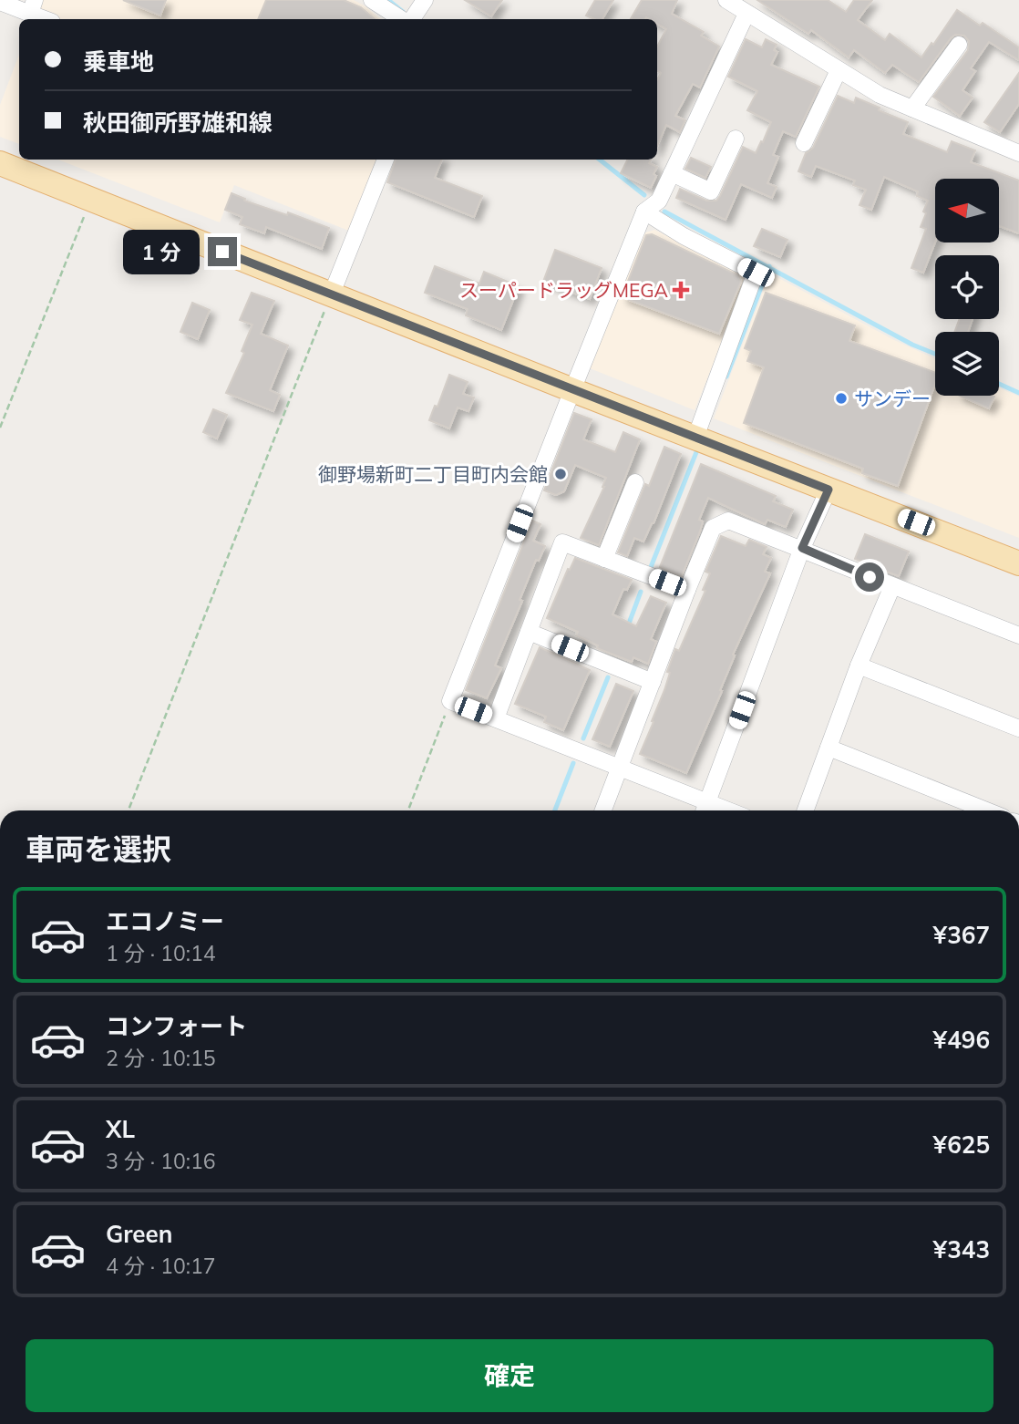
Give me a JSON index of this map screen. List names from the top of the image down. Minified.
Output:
{"places":{"health":["スーパードラッグMEGA"],"other":["サンデー","御野場新町二丁目町内会館"]},"north":"left","page":{"banner":["乗車地","秋田御所野雄和線"],"bubble":"1 分","heading":"車両を選択","list":[{"name":"エコノミー","note":"1 分 · 10:14","value":"¥367"},{"name":"コンフォート","note":"2 分 · 10:15","value":"¥496"},{"name":"XL","note":"3 分 · 10:16","value":"¥625"},{"name":"Green","note":"4 分 · 10:17","value":"¥343"}],"buttons":"確定"}}
